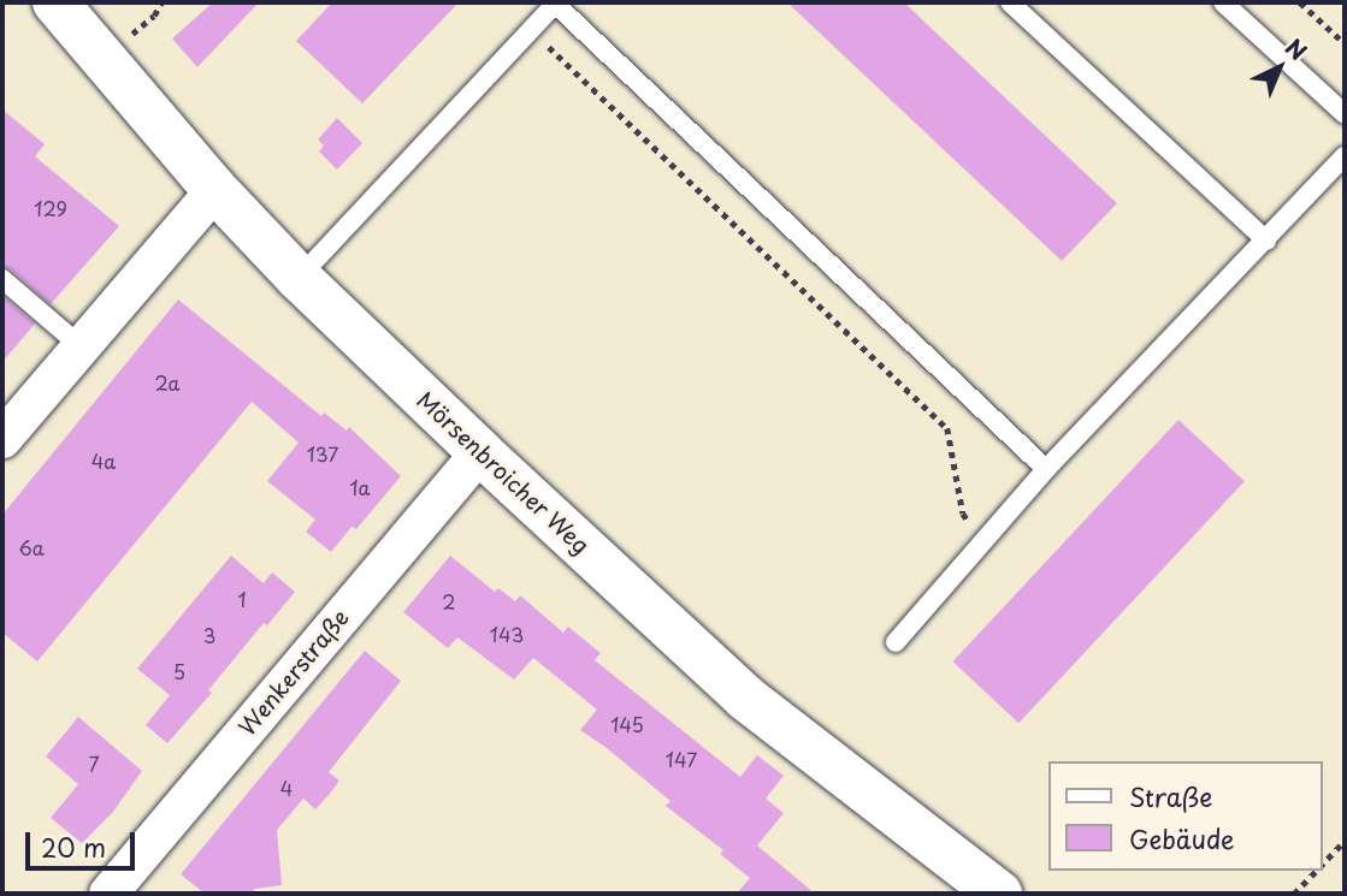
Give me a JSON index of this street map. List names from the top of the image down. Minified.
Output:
{"streets":{"street":["Mörsenbroicher Weg","Wenkerstraße"]},"crossings":[["Mörsenbroicher Weg","Wenkerstraße"]],"house_numbers":["129","2a","137","4a","1a","6a","1","2","143","3","5","145","147","7","4"],"legend":["Straße","Gebäude"],"scale_bar":"20 m","north":"top right"}
